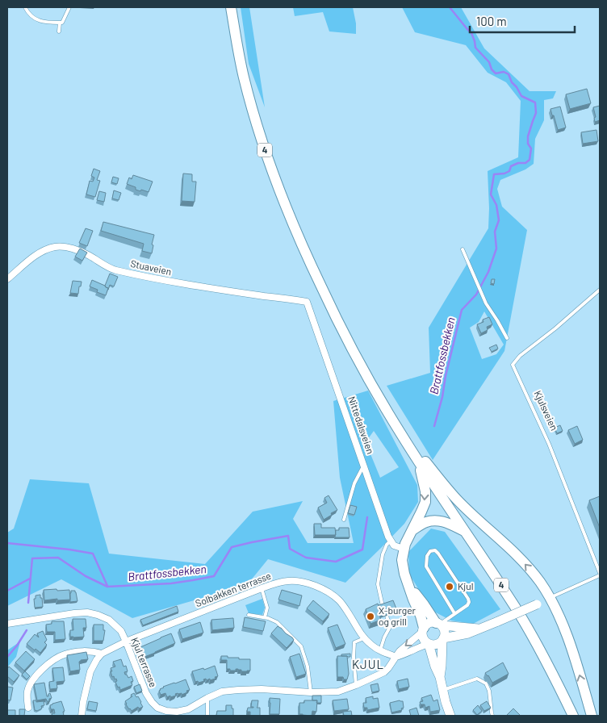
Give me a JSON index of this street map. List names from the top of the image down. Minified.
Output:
{"streets":{"highway":["4"],"main road":["Kjulsveien"],"street":["Stuaveien","Nittedalsveien","Solbakken terrasse","Kjul terrasse"]},"crossings":[["4","Kjulsveien"],["4","Kjul terrasse"],["Stuaveien","Nittedalsveien"],["Kjulsveien","Kjul terrasse"],["Solbakken terrasse","Kjul terrasse"]],"districts":["KJUL"],"water":["Brattfossbekken"],"places":["Kjul","X-burger og grill"],"scale_bar":"100 m"}
